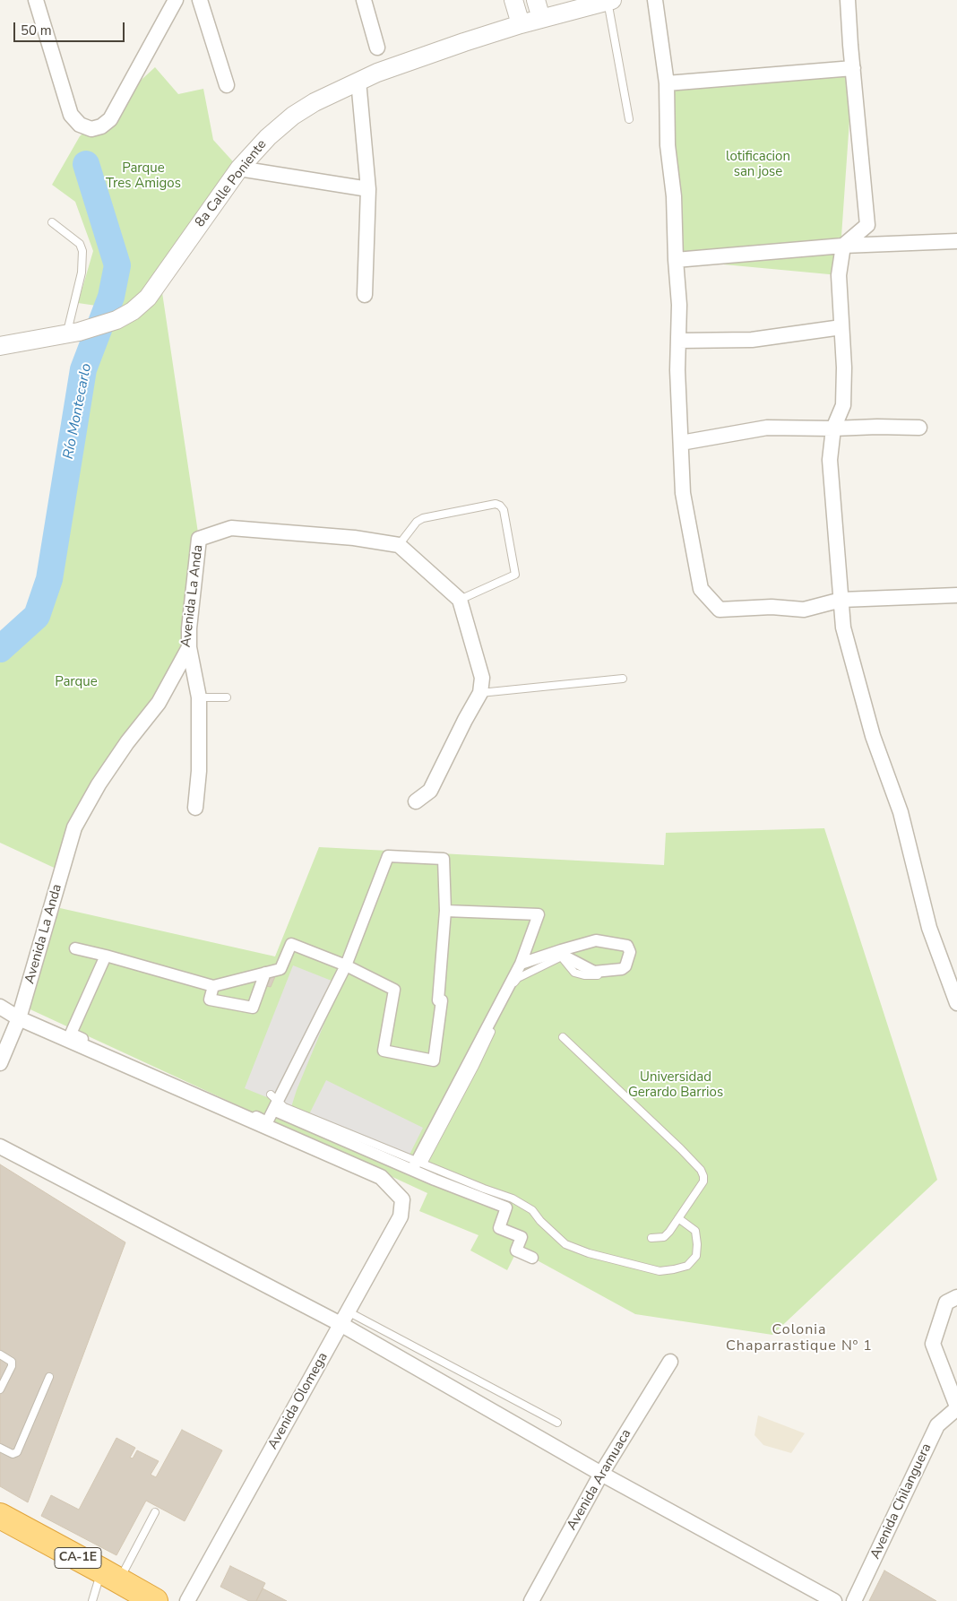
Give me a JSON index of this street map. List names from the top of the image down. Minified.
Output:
{"streets":{"highway":["CA-1E"],"street":["8a Calle Poniente","Avenida La Anda","Avenida Olomega","Avenida Aramuaca","Avenida Chilanguera"]},"districts":["Colonia Chaparrastique Nº 1"],"water":["Río Montecarlo"],"parks":["lotificacion san jose","Parque Tres Amigos","Parque","Universidad Gerardo Barrios"],"scale_bar":"50 m"}
